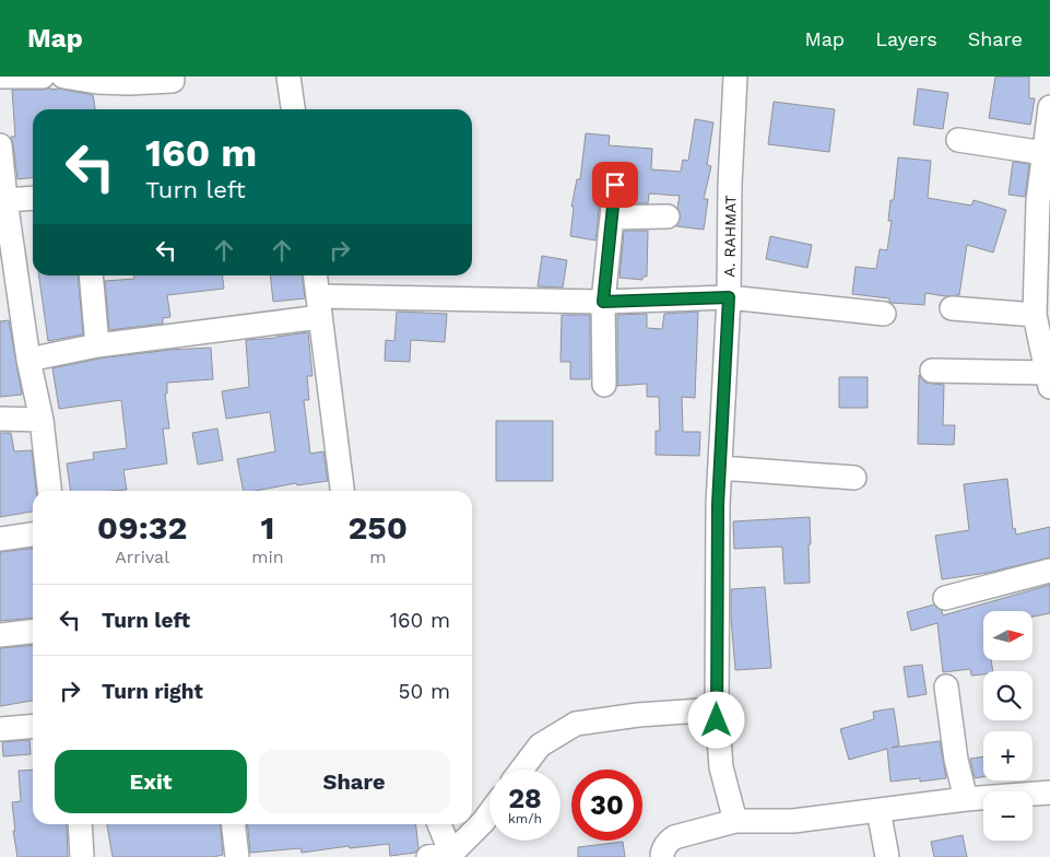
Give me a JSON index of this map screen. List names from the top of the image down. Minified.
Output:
{"streets":{"street":["A. RAHMAT"]},"north":"right","page":{"header":"Map","nav":["Map","Layers","Share"],"turn":["160 m","Turn left"],"eta":["09:32","Arrival","1","min","250","m"],"list":[{"name":"Turn left","value":"160 m"},{"name":"Turn right","value":"50 m"}],"map_buttons":["+","−"],"buttons":["Exit","Share"],"speed":"28 km/h","limit":"30"}}
